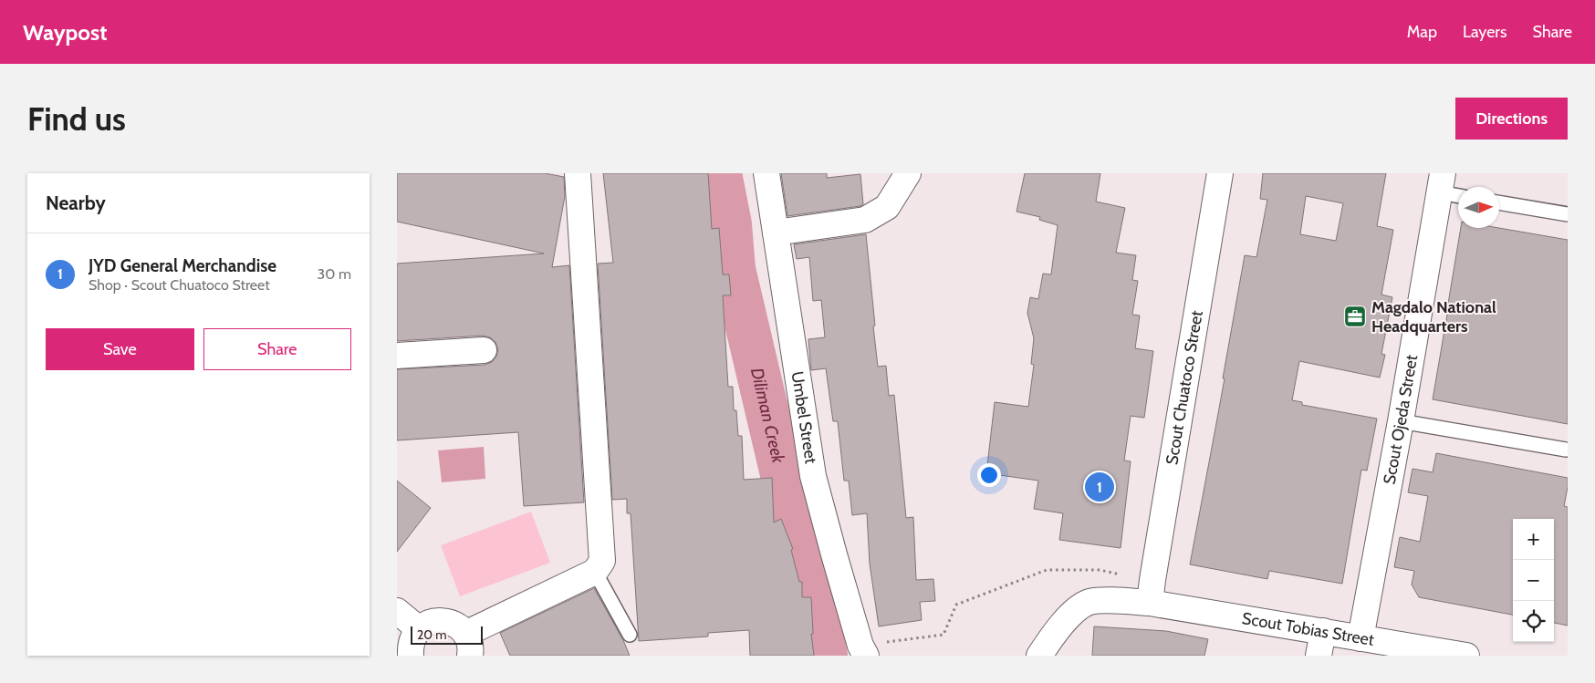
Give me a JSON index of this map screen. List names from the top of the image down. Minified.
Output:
{"streets":{"street":["Scout Chuatoco Street","Umbel Street","Scout Ojeda Street","Scout Tobias Street"]},"crossings":[["Scout Chuatoco Street","Scout Tobias Street"],["Scout Ojeda Street","Scout Tobias Street"]],"water":["Diliman Creek"],"places":{"office":["Magdalo National Headquarters"]},"scale_bar":"20 m","north":"right","page":{"header":"Waypost","nav":["Map","Layers","Share"],"buttons":["Directions",["Save","Share"]],"title":"Find us","heading":"Nearby","list":[{"mark":"1","name":"JYD General Merchandise","note":"Shop · Scout Chuatoco Street","value":"30 m"}],"pins":"1","map_buttons":["+","−"],"scale":"20 m"}}
